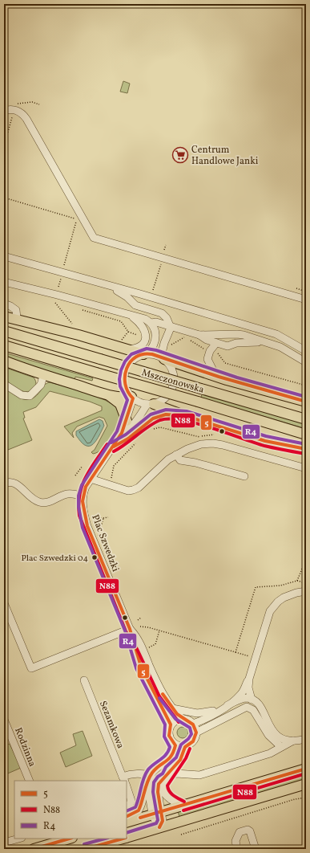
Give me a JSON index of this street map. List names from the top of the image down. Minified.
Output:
{"streets":{"main road":["Mszczonowska"],"street":["Plac Szwedzki","Sezamkowa","Rodzinna"]},"places":{"supermarket":["Centrum Handlowe Janki"],"other":["Plac Szwedzki 04"]},"lines":["transit line R4","transit line 5","transit line N88"],"legend":["5","N88","R4"]}
